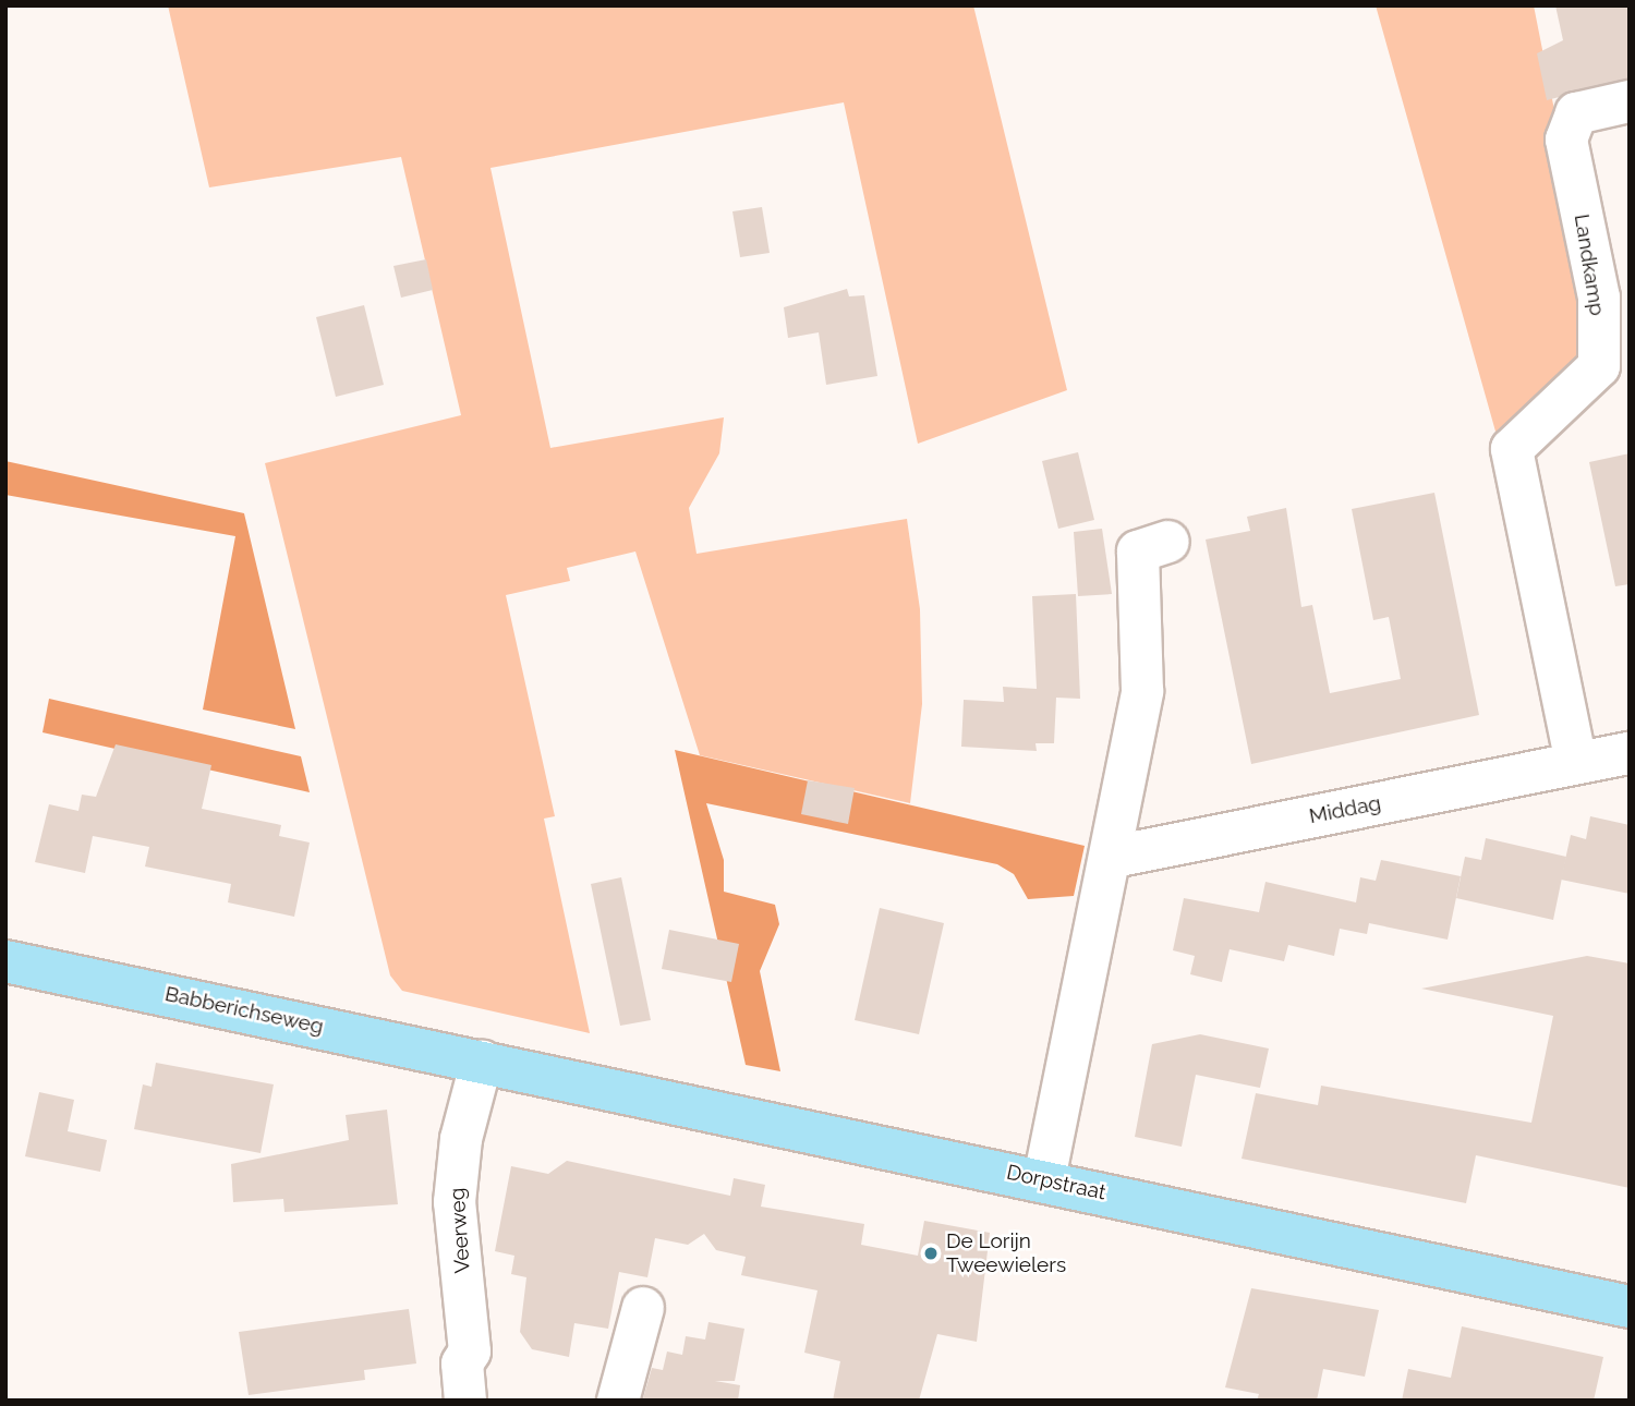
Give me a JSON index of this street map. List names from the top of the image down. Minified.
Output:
{"streets":{"main road":["Babberichseweg","Dorpstraat"],"street":["Landkamp","Middag","Veerweg"]},"crossings":[["Landkamp","Middag"],["Babberichseweg","Dorpstraat"],["Babberichseweg","Veerweg"],["Dorpstraat","Veerweg"]],"places":["De Lorijn Tweewielers"]}
